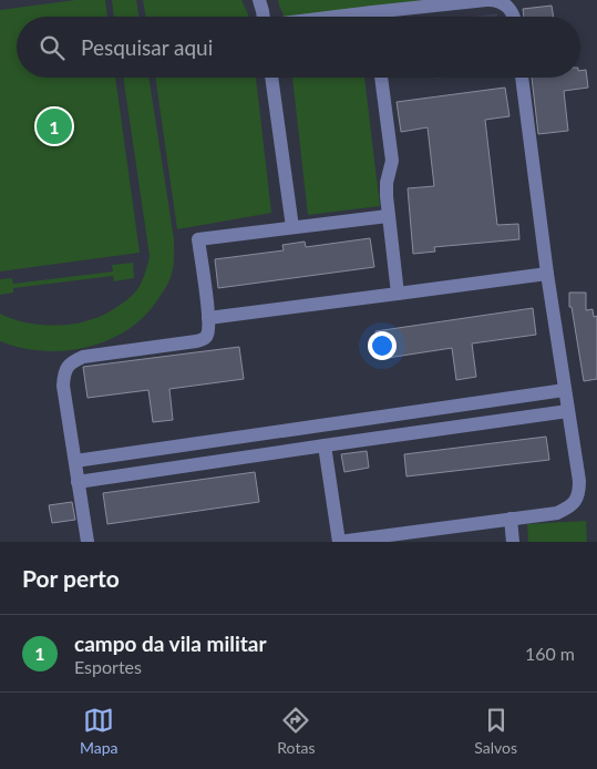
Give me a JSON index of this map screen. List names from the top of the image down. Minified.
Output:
{"page":{"search":"Pesquisar aqui","pins":"1","heading":"Por perto","list":[{"mark":"1","name":"campo da vila militar","note":"Esportes","value":"160 m"}],"nav":["Mapa","Rotas","Salvos"]}}
